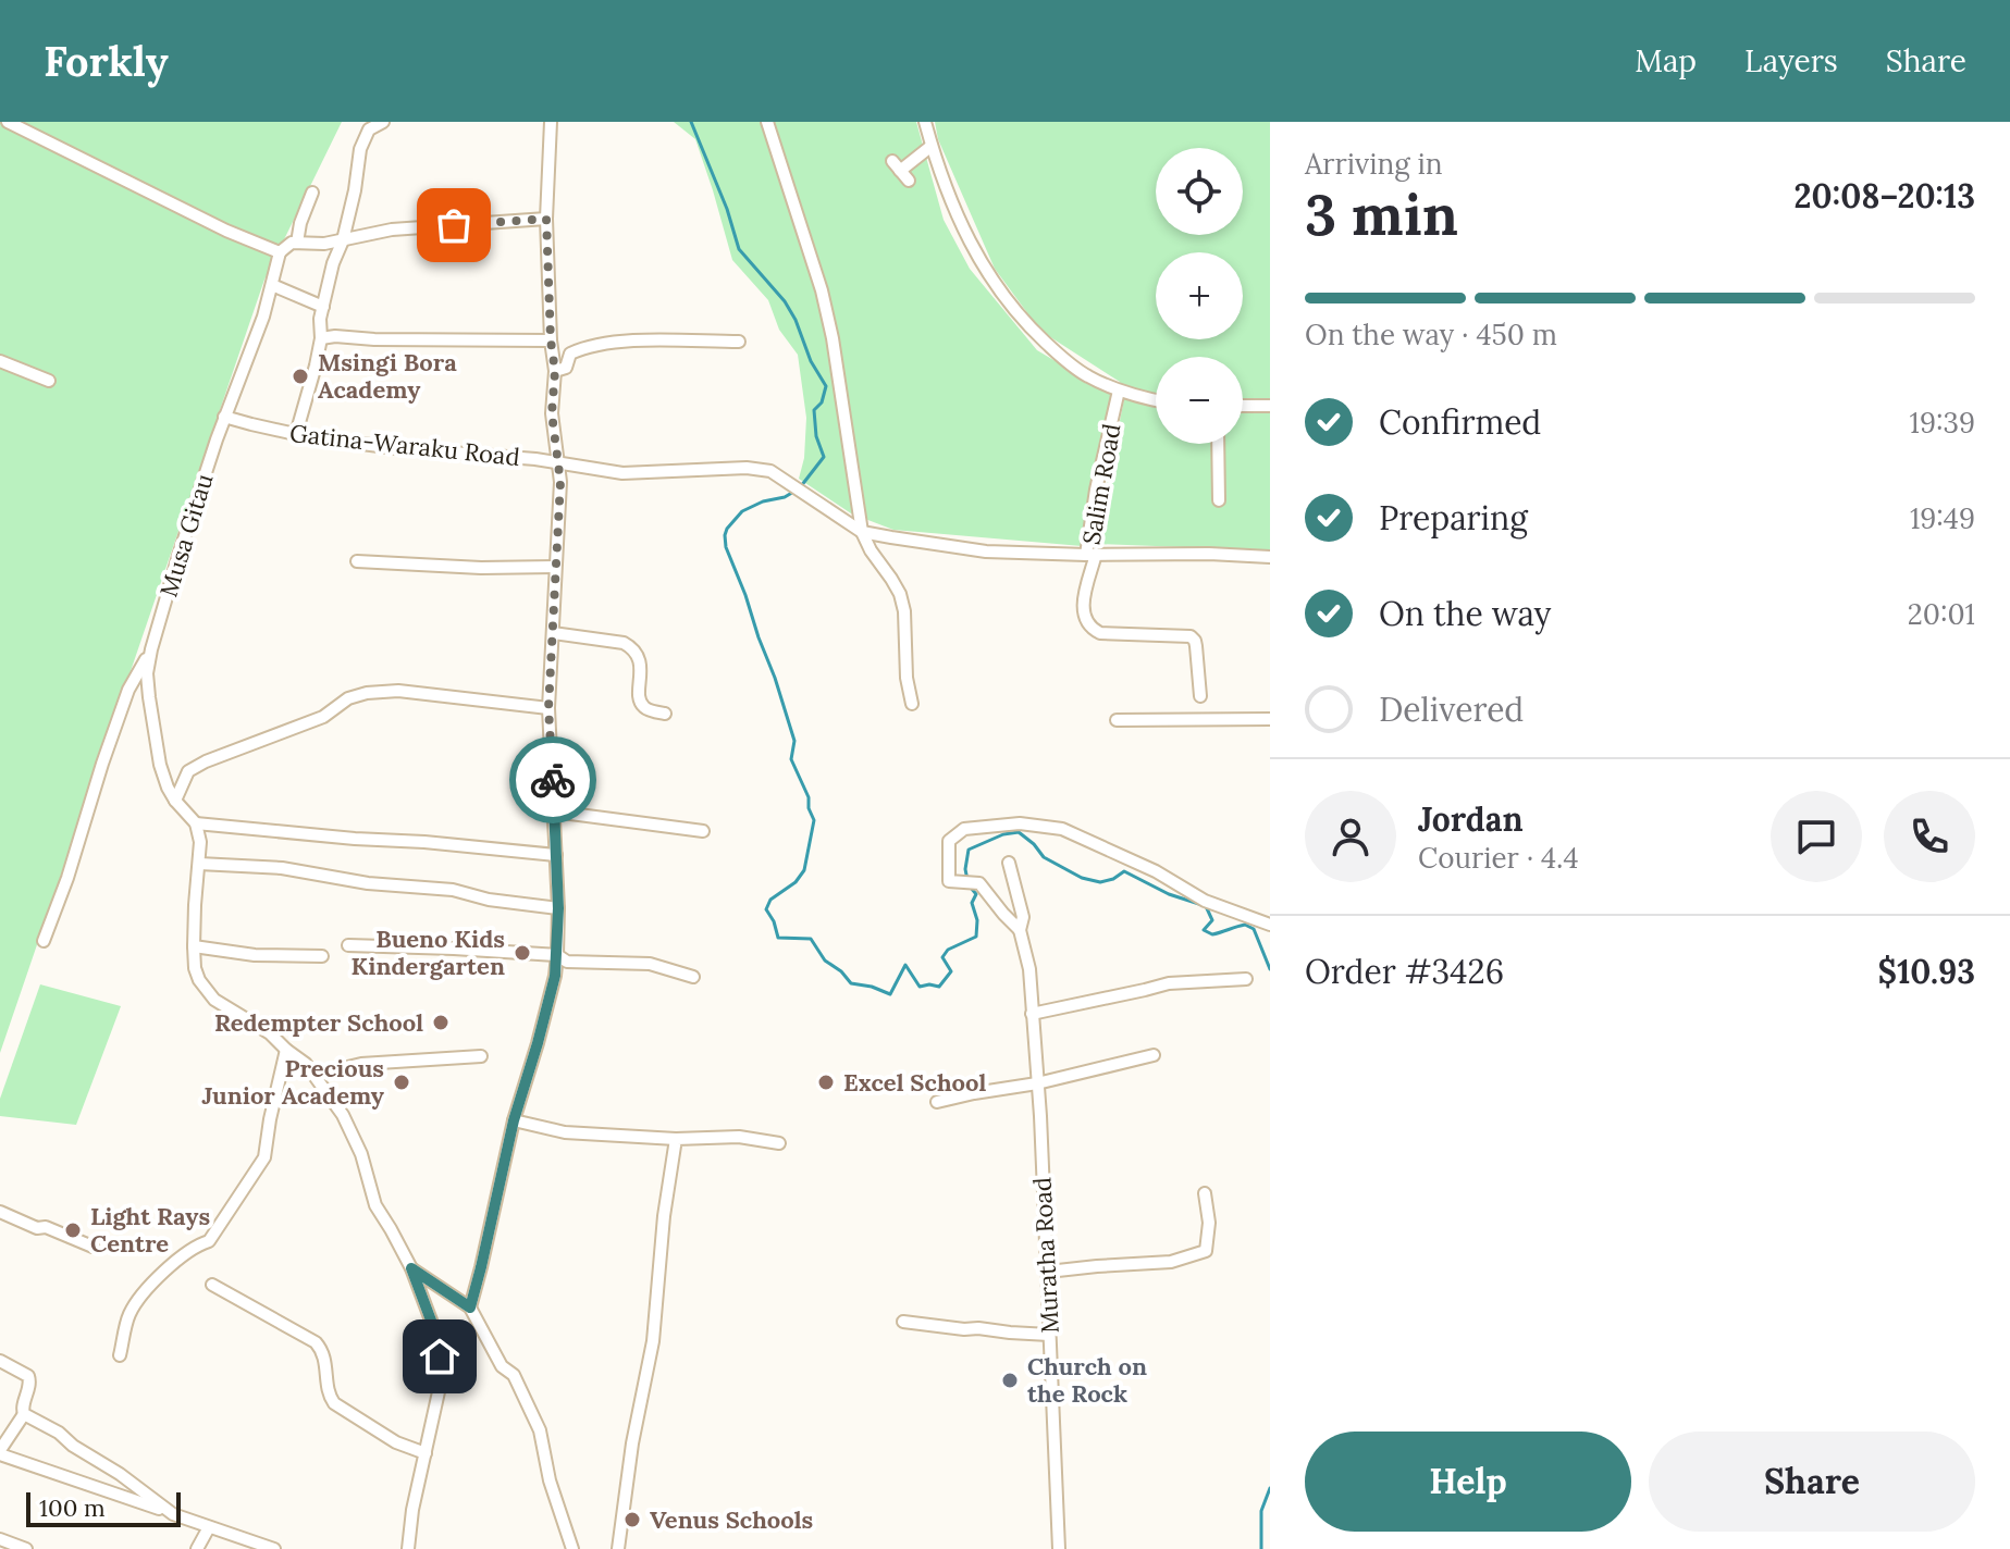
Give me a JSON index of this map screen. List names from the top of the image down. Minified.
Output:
{"streets":{"street":["Gatina-Waraku Road","Salim Road","Musa Gitau","Muratha Road"]},"crossings":[["Gatina-Waraku Road","Salim Road"],["Gatina-Waraku Road","Musa Gitau"]],"places":["Msingi Bora Academy","Bueno Kids Kindergarten","Redempter School","Precious Junior Academy","Excel School","Light Rays Centre","Church on the Rock","Venus Schools"],"scale_bar":"100 m","page":{"header":"Forkly","nav":["Map","Layers","Share"],"heading":["3 min","Arriving in","20:08–20:13"],"panel":["Jordan","Courier · 4.4","Order #3426","$10.93"],"map_buttons":["+","−"],"bar":"On the way · 450 m","list":[["Confirmed","19:39"],["Preparing","19:49"],["On the way","20:01"],"Delivered"],"buttons":["Help","Share"],"scale":"100 m"}}
